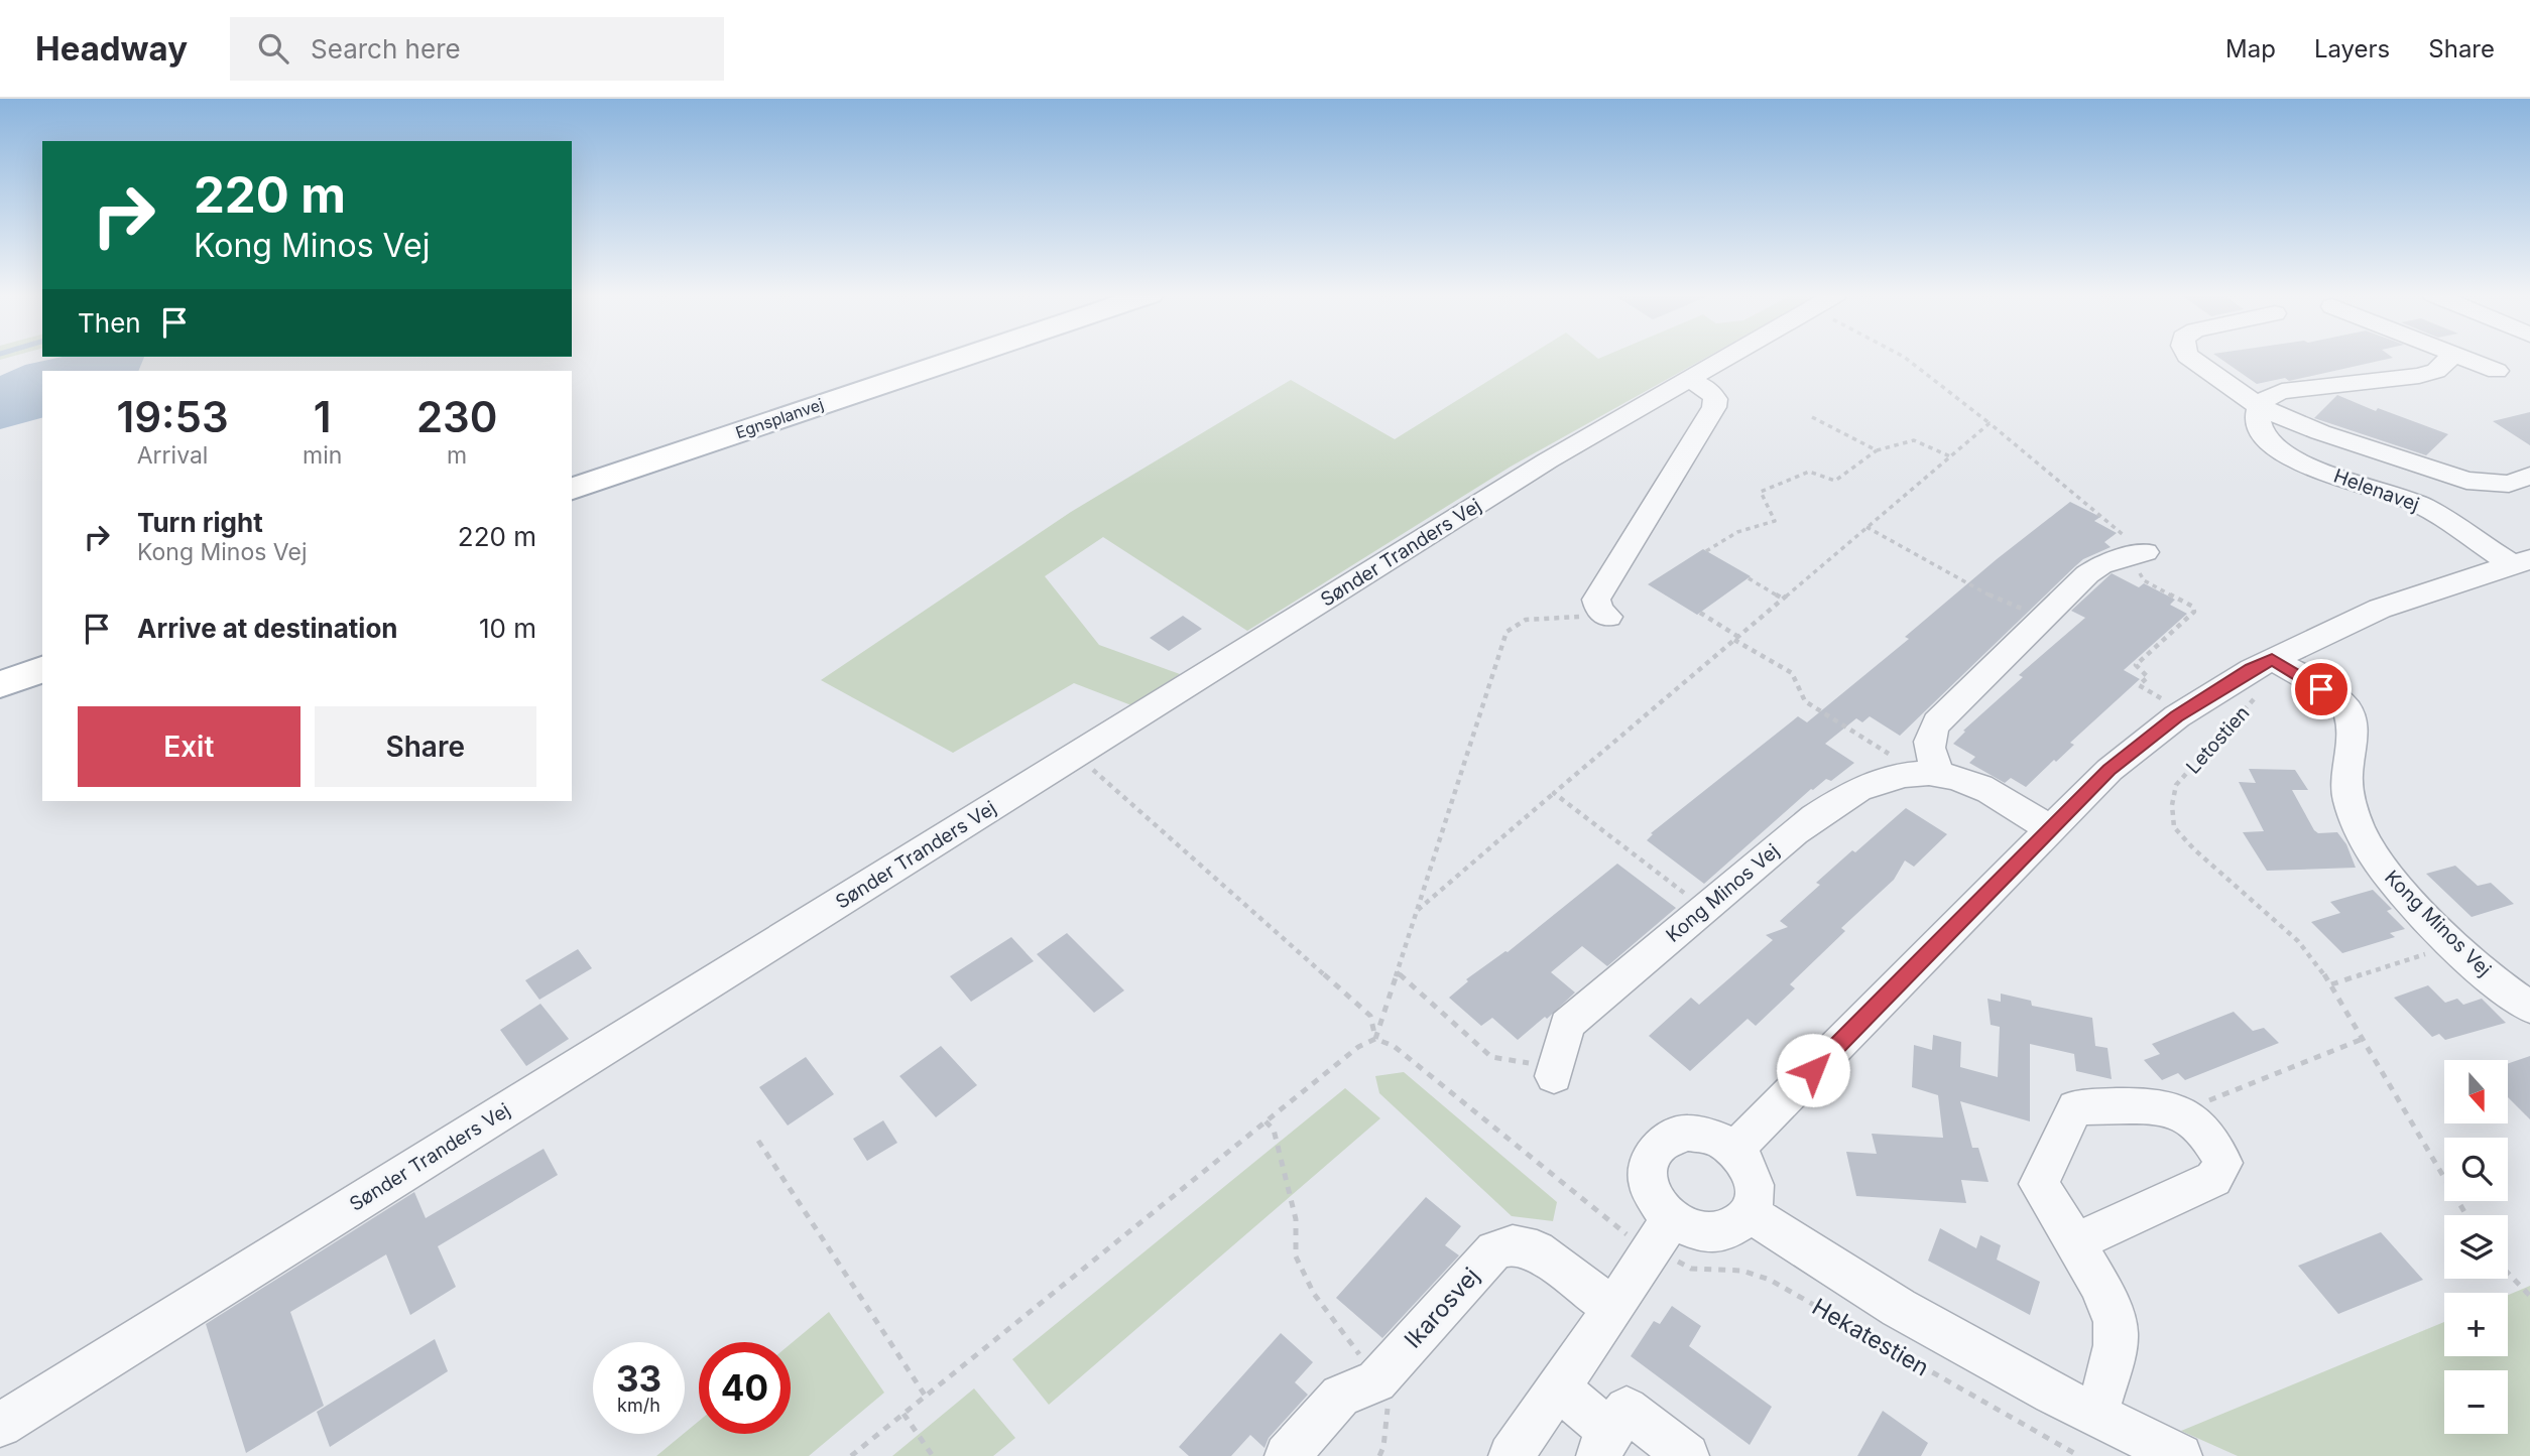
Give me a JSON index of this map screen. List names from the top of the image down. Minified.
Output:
{"streets":{"main road":["Egnsplanvej"],"street":["Helenavej","Sønder Tranders Vej","Kong Minos Vej","Ikarosvej"],"path":["Letostien","Hekatestien"]},"crossings":[["Letostien","Kong Minos Vej"]],"north":"bottom","page":{"header":"Headway","search":"Search here","nav":["Map","Layers","Share"],"turn":["220 m","Kong Minos Vej"],"then":"Then","eta":["19:53","Arrival","1","min","230","m"],"list":[{"name":"Turn right","note":"Kong Minos Vej","value":"220 m"},{"name":"Arrive at destination","value":"10 m"}],"buttons":["Exit","Share"],"map_buttons":["+","−"],"speed":"33 km/h","limit":"40"}}
